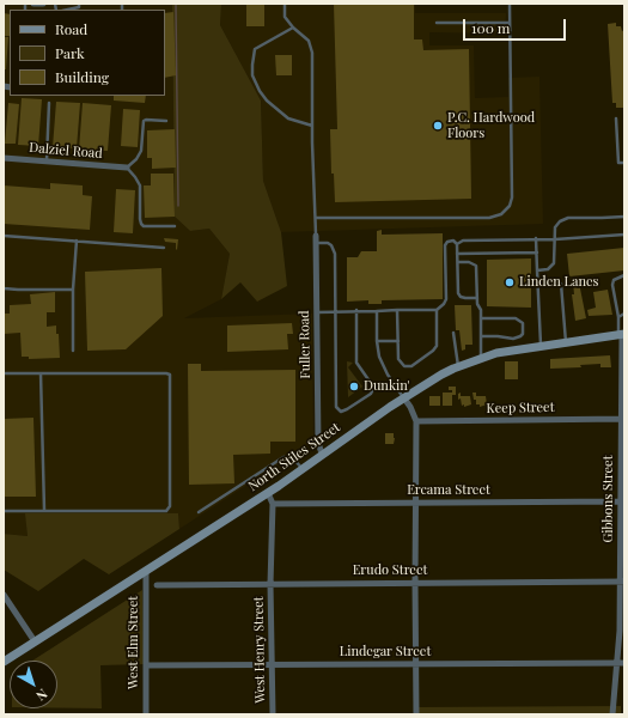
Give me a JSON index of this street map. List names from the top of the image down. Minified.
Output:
{"streets":{"main road":["North Stiles Street"],"street":["Dalziel Road","Fuller Road","Keep Street","Ercama Street","Gibbons Street","Erudo Street","West Elm Street","West Henry Street","Lindegar Street"]},"crossings":[["Fuller Road","North Stiles Street"],["Keep Street","Gibbons Street"],["North Stiles Street","Gibbons Street"],["North Stiles Street","West Elm Street"],["Ercama Street","Gibbons Street"],["Ercama Street","West Henry Street"],["Gibbons Street","Erudo Street"],["Gibbons Street","Lindegar Street"],["Erudo Street","West Henry Street"],["West Elm Street","Lindegar Street"],["West Henry Street","Lindegar Street"]],"places":["P.C. Hardwood Floors","Linden Lanes","Dunkin'"],"legend":["Road","Park","Building"],"scale_bar":"100 m","north":"bottom right"}
